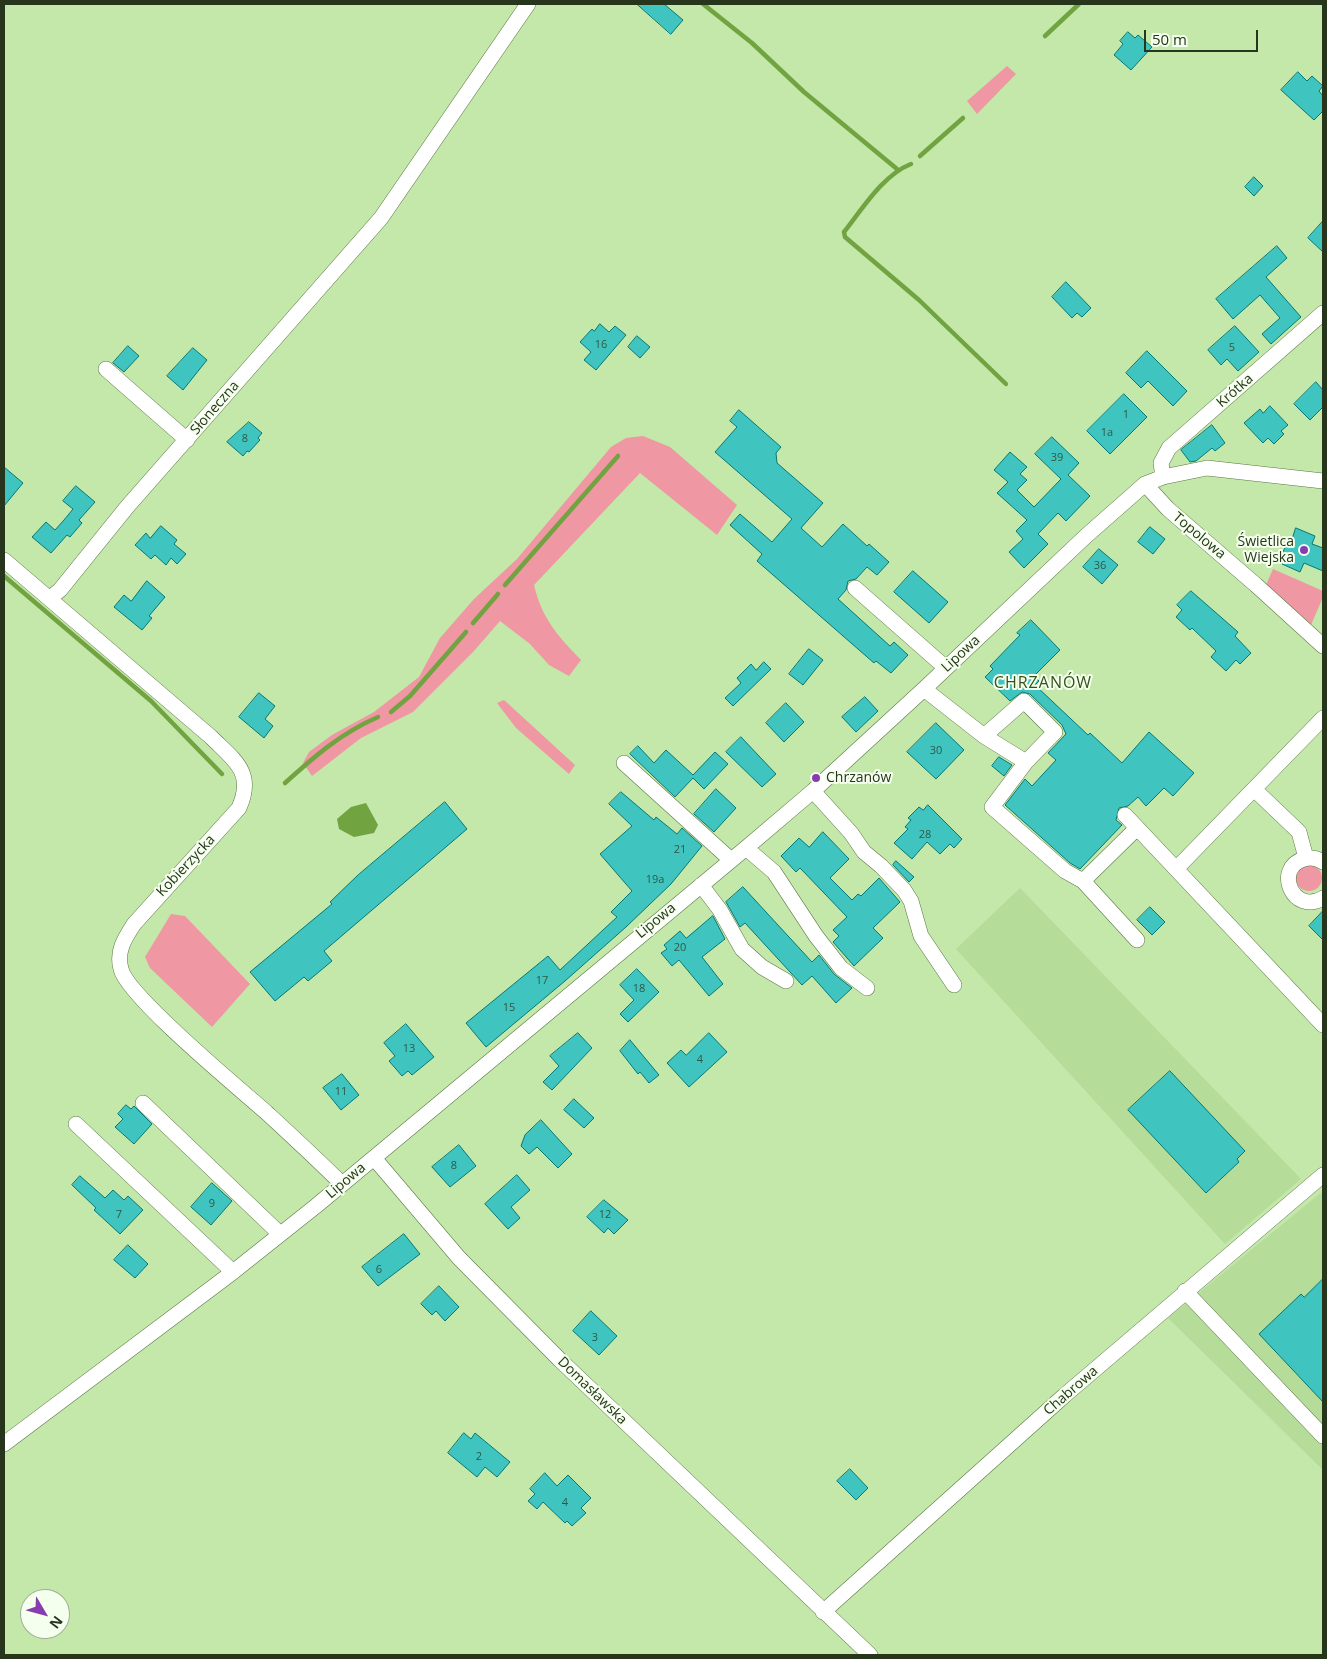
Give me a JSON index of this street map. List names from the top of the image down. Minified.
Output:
{"streets":{"street":["Krótka","Słoneczna","Topolowa","Lipowa","Kobierzycka","Domasławska","Chabrowa"]},"crossings":[["Krótka","Lipowa"],["Słoneczna","Kobierzycka"],["Topolowa","Lipowa"],["Lipowa","Kobierzycka"],["Lipowa","Domasławska"],["Domasławska","Chabrowa"]],"districts":["CHRZANÓW"],"places":["Świetlica Wiejska","Chrzanów"],"house_numbers":["16","5","1","1a","8","39","36","30","28","21","19a","20","17","18","15","13","4","11","8","9","7","12","6","3","2","4"],"scale_bar":"50 m","north":"bottom right"}
